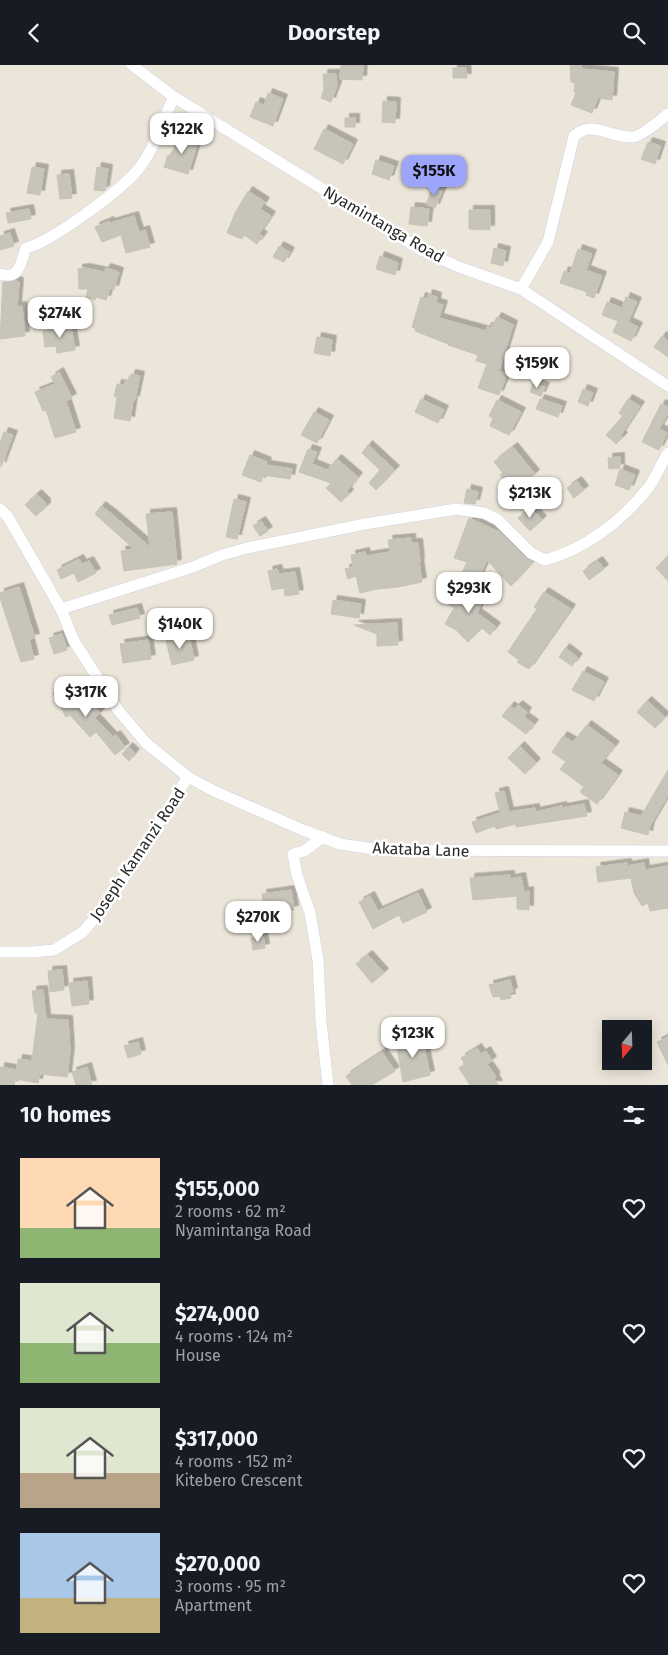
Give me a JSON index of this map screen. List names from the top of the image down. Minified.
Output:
{"streets":{"street":["Nyamintanga Road","Akataba Lane","Joseph Kamanzi Road"]},"crossings":[["Akataba Lane","Joseph Kamanzi Road"]],"north":"bottom","page":{"header":"Doorstep","price":["$122K","$155K","$274K","$159K","$213K","$293K","$140K","$317K","$270K","$123K"],"heading":"10 homes","list":[{"name":"$155,000","note":"2 rooms · 62 m² · Nyamintanga Road"},{"name":"$274,000","note":"4 rooms · 124 m² · House"},{"name":"$317,000","note":"4 rooms · 152 m² · Kitebero Crescent"},{"name":"$270,000","note":"3 rooms · 95 m² · Apartment"}]}}
